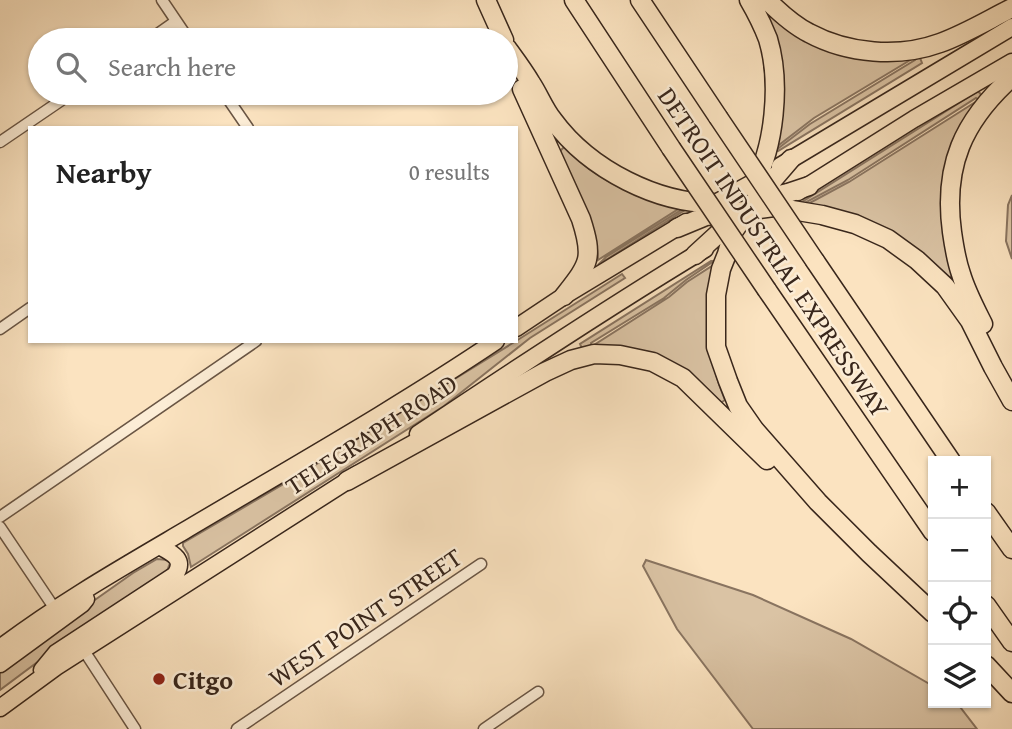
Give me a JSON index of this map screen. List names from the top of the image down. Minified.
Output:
{"streets":{"highway":["DETROIT INDUSTRIAL EXPRESSWAY","TELEGRAPH ROAD"],"street":["WEST POINT STREET"]},"places":["Citgo"],"page":{"search":"Search here","heading":["Nearby","0 results"],"map_buttons":["+","−"]}}
